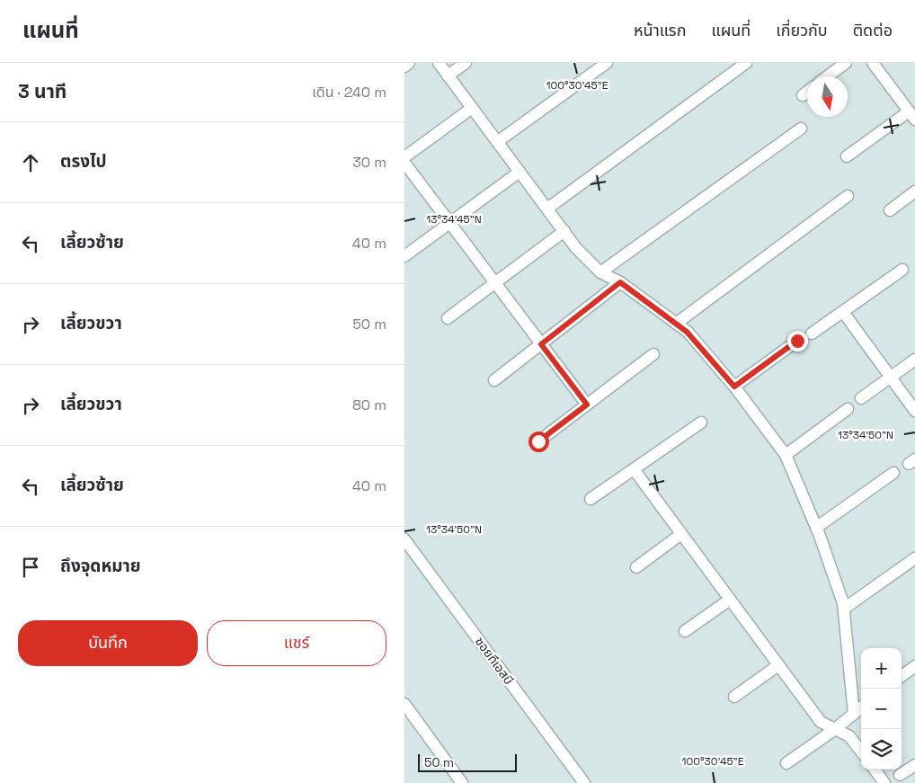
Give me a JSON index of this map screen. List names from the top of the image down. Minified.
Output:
{"streets":{"street":["ซอยทีเอสบี"]},"scale_bar":"50 m","north":"bottom","page":{"header":"แผนที่","nav":["หน้าแรก","แผนที่","เกี่ยวกับ","ติดต่อ"],"heading":["3 นาที","เดิน · 240 m"],"list":[["ตรงไป","30 m"],["เลี้ยวซ้าย","40 m"],["เลี้ยวขวา","50 m"],["เลี้ยวขวา","80 m"],["เลี้ยวซ้าย","40 m"],"ถึงจุดหมาย"],"buttons":["บันทึก","แชร์"],"map_buttons":["+","−"],"scale":"50 m"},"coordinates":["100°30'45\"E","13°34'45\"N","13°34'50\"N"]}
